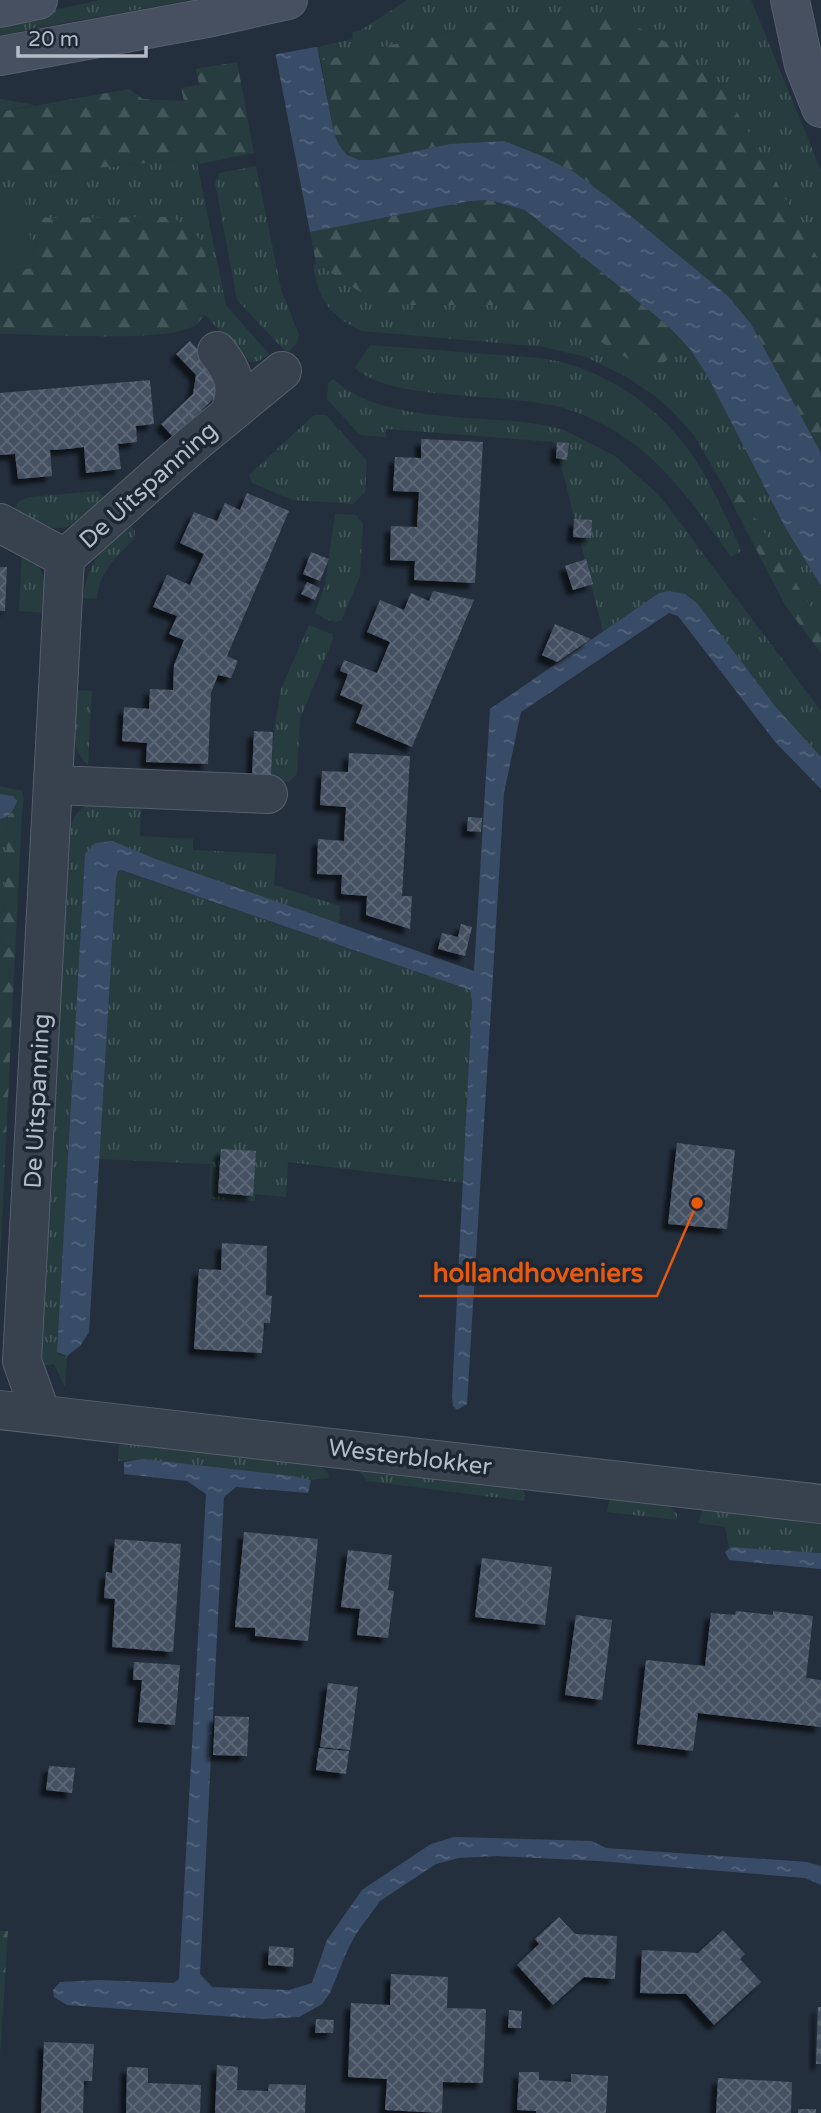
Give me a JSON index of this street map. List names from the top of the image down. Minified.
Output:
{"streets":{"street":["De Uitspanning","Westerblokker"]},"crossings":[["De Uitspanning","Westerblokker"]],"places":["hollandhoveniers"],"scale_bar":"20 m"}
